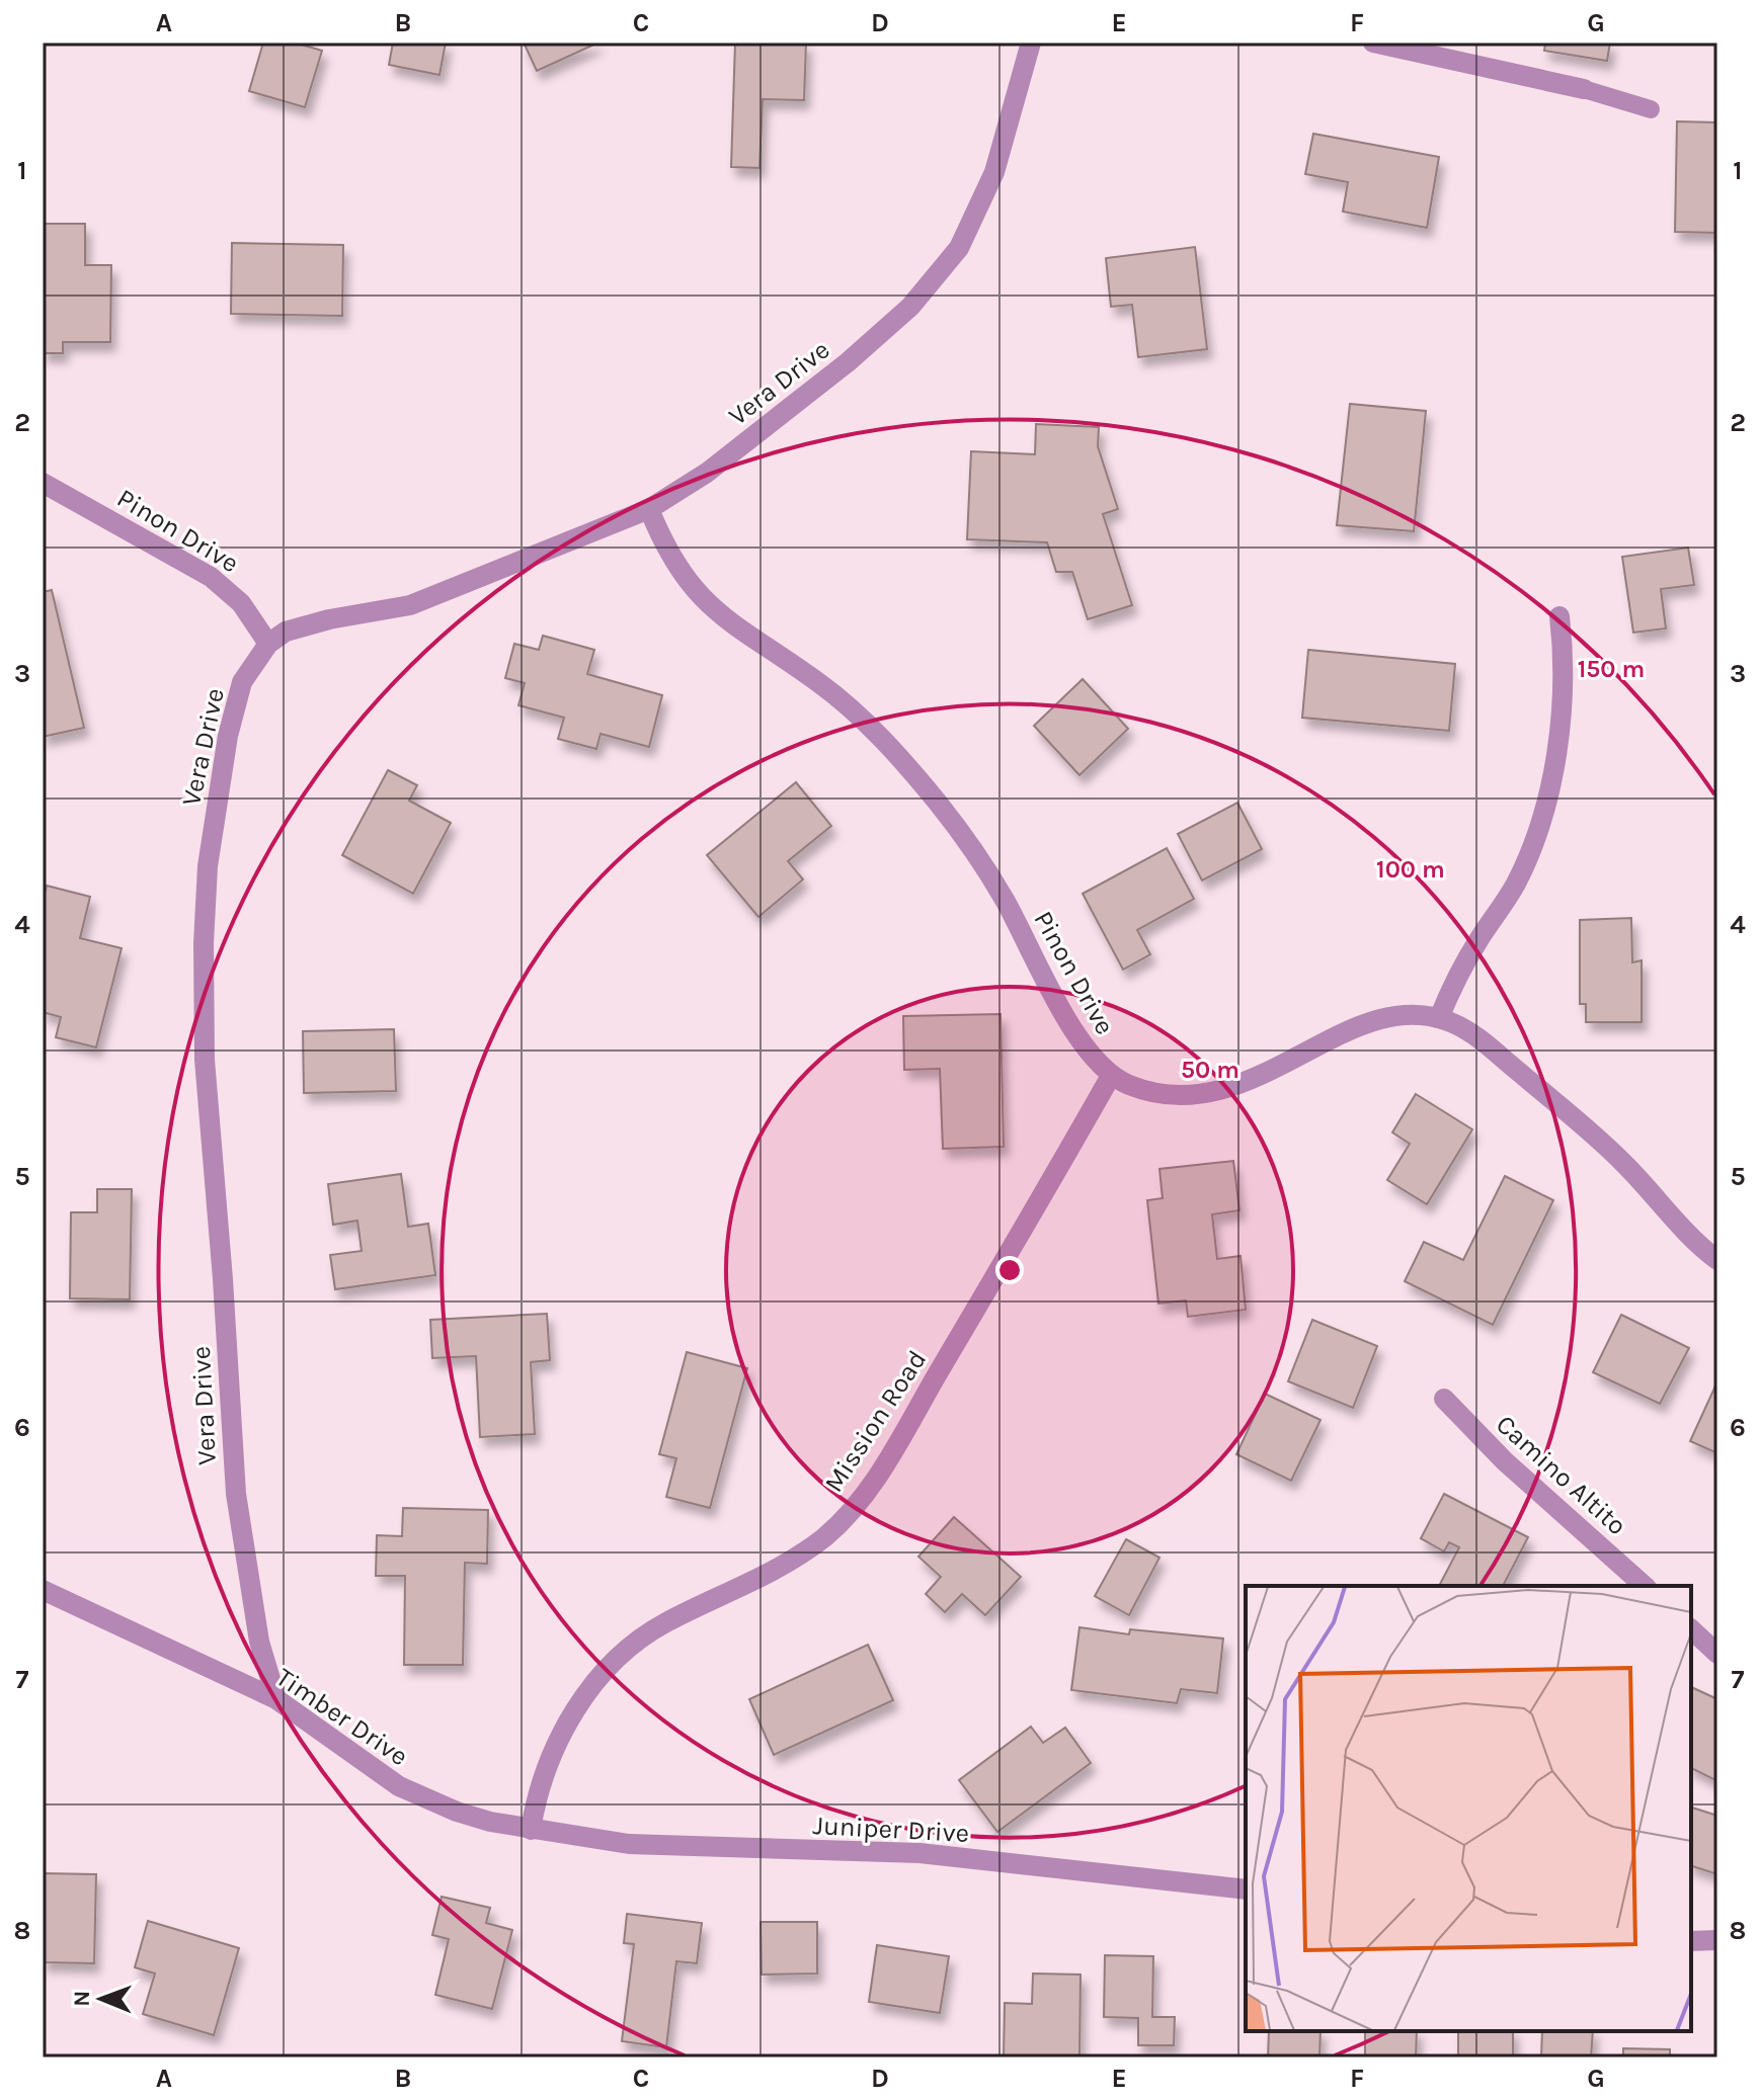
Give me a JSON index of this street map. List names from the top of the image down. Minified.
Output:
{"streets":{"street":["Vera Drive","Pinon Drive","Mission Road","Camino Altito","Timber Drive","Juniper Drive"]},"crossings":[["Vera Drive","Pinon Drive"],["Vera Drive","Timber Drive"],["Pinon Drive","Mission Road"],["Mission Road","Timber Drive"],["Mission Road","Juniper Drive"],["Timber Drive","Juniper Drive"]],"north":"left","grid":{"columns":["A","B","C","D","E","F","G"],"rows":["1","2","3","4","5","6","7","8"]},"rings":["150 m","100 m","50 m"]}
